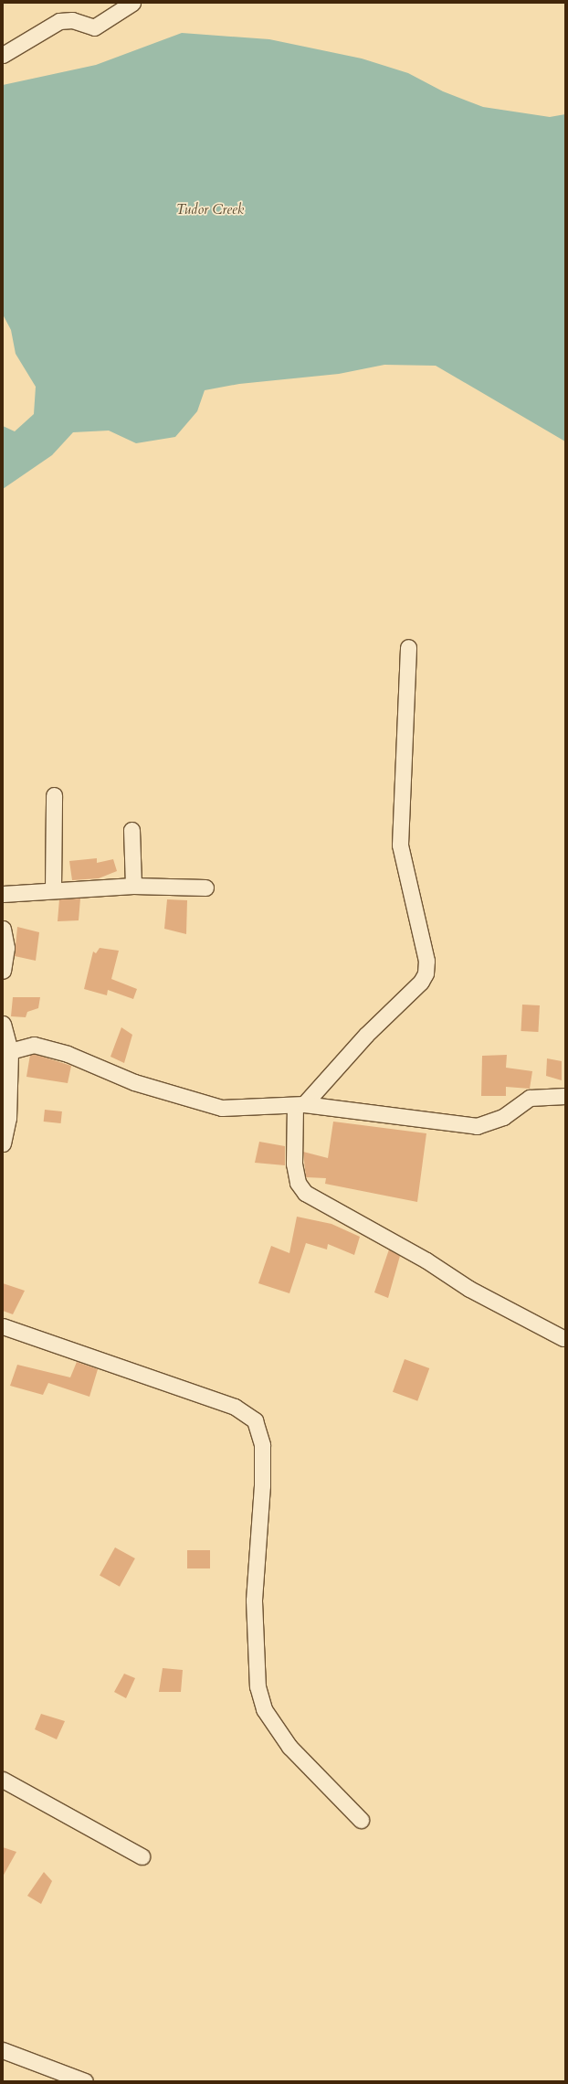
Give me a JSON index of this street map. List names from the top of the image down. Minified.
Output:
{"water":["Tudor Creek"]}
